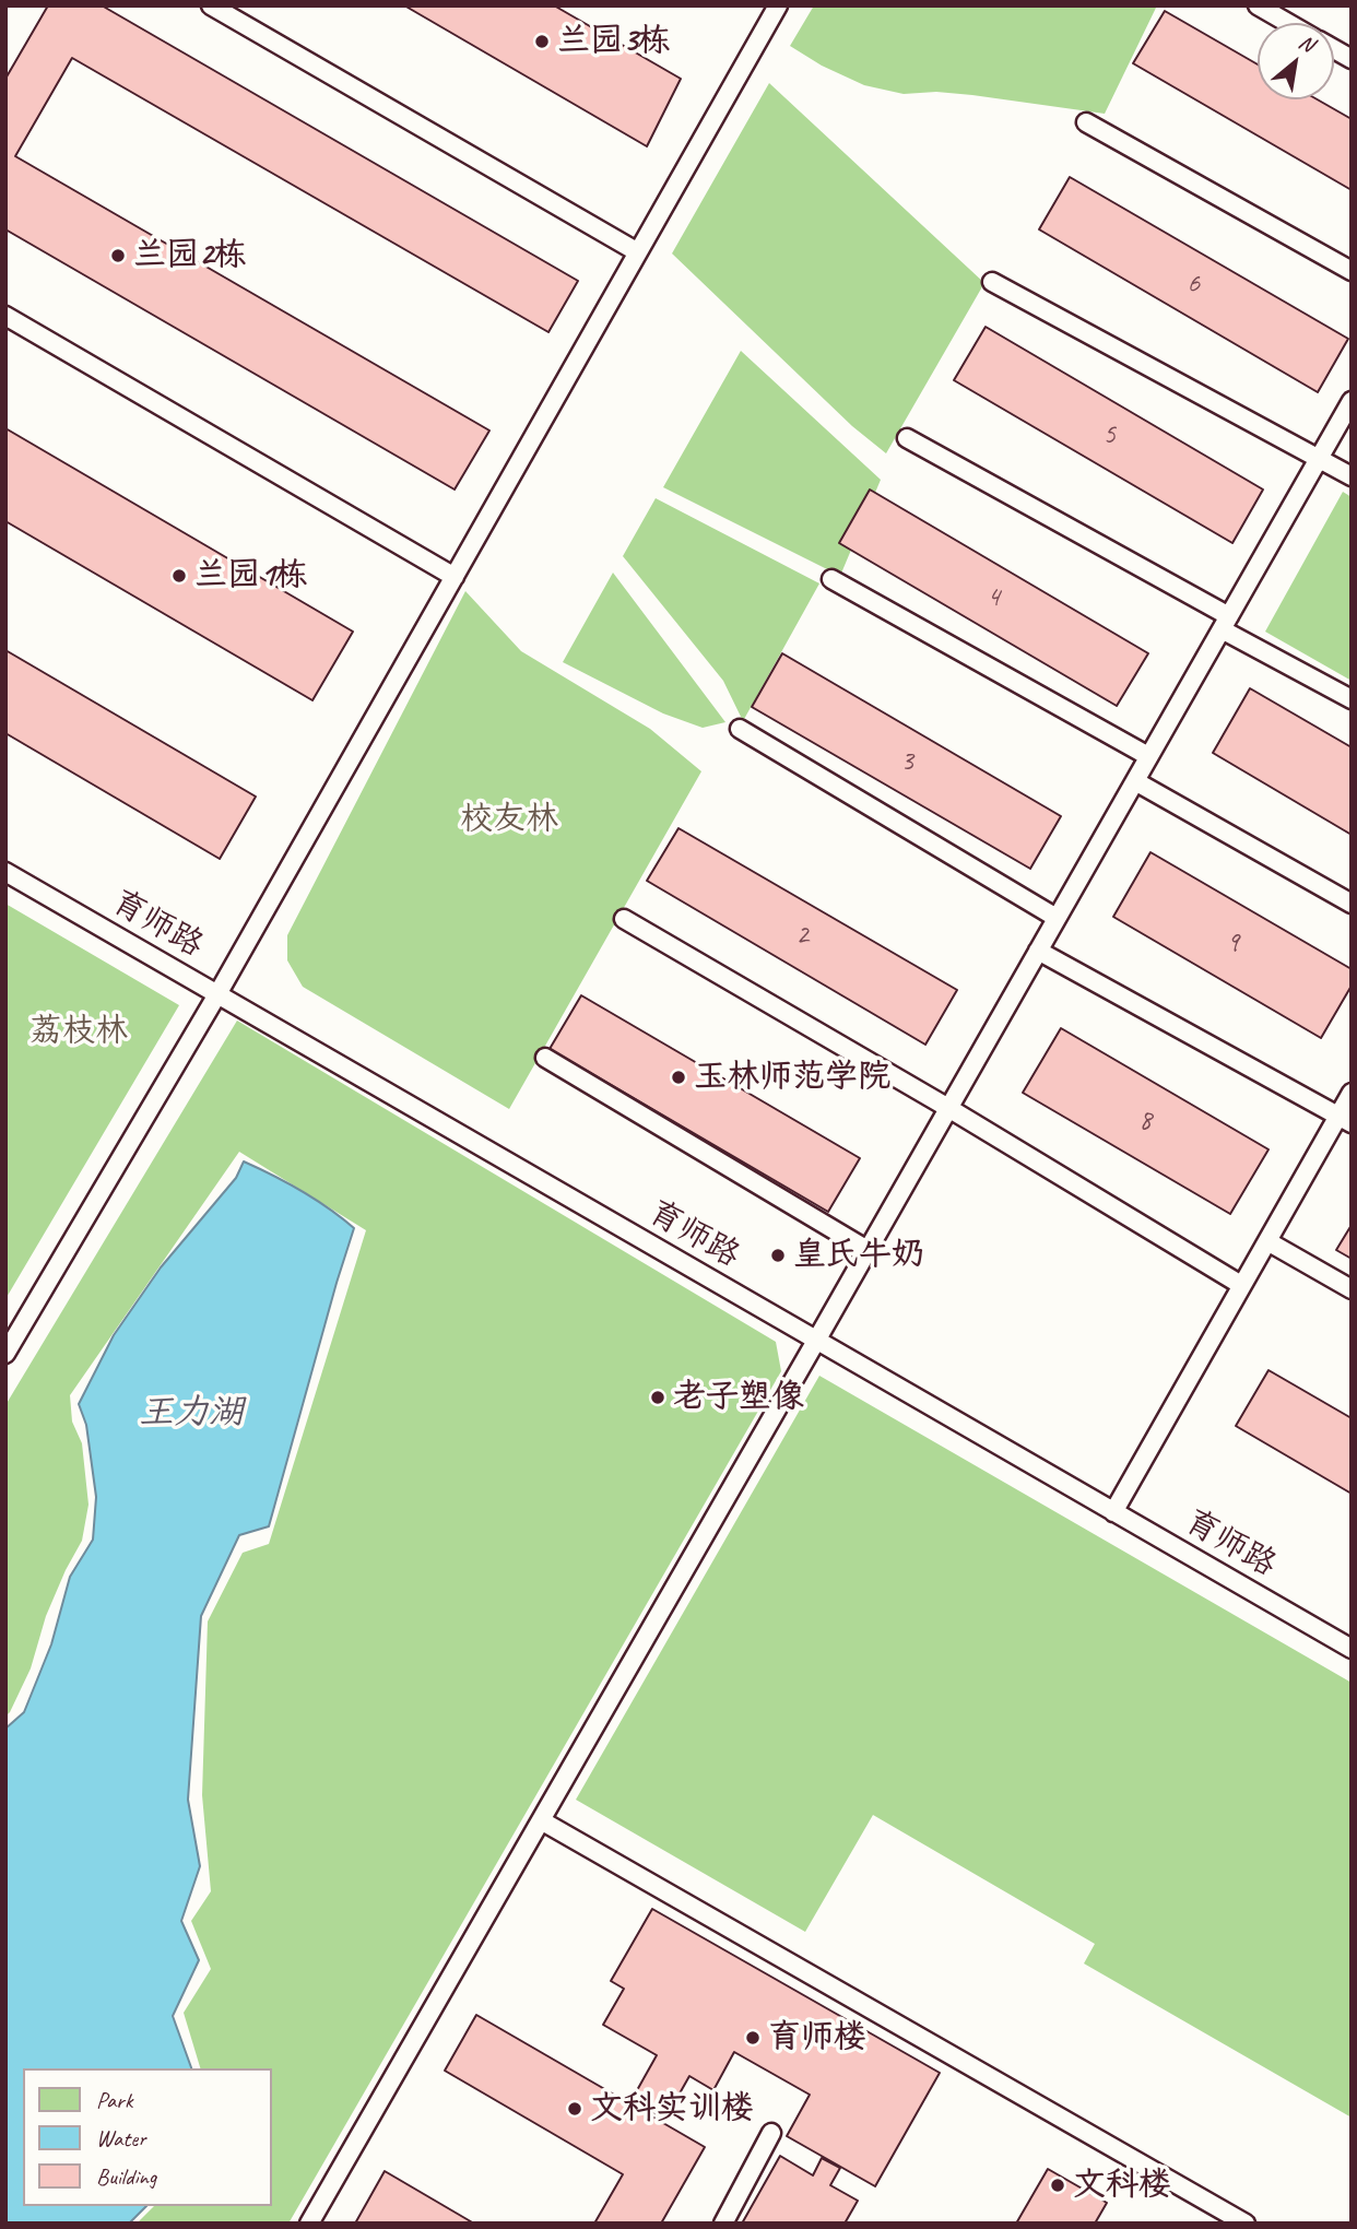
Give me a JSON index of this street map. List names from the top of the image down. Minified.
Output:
{"streets":{"lane":["育师路"]},"water":["王力湖"],"parks":["校友林","荔枝林"],"places":["兰园3栋","兰园2栋","兰园1栋","玉林师范学院","皇氏牛奶","老子塑像","育师楼","文科实训楼","文科楼"],"house_numbers":["6","5","4","3","2","9","8"],"legend":["Park","Water","Building"],"north":"top right"}
